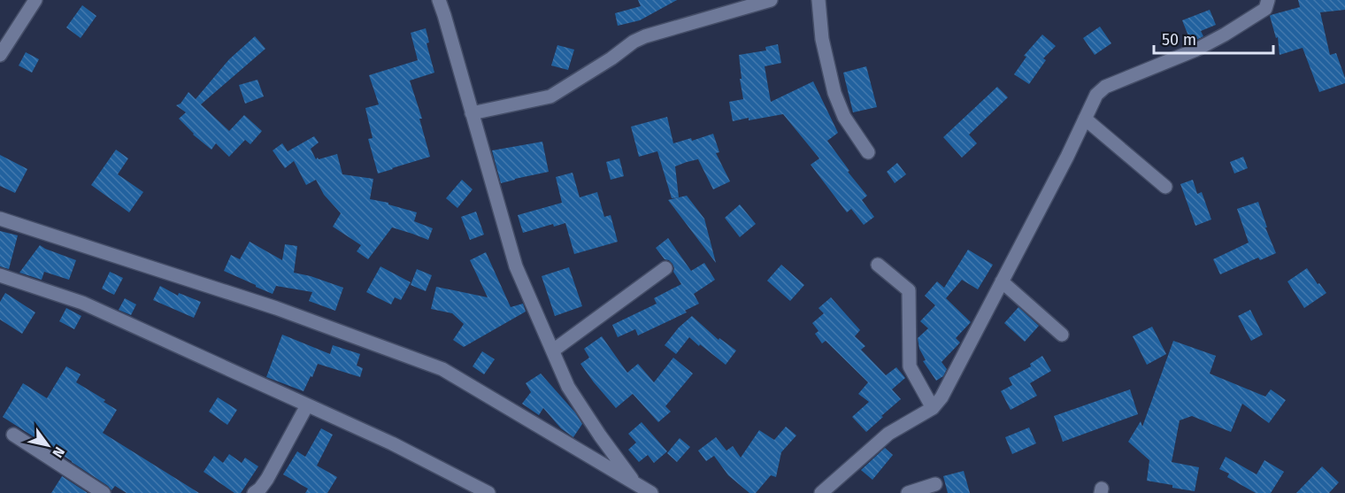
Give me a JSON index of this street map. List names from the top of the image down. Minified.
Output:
{"scale_bar":"50 m","north":"bottom right"}
